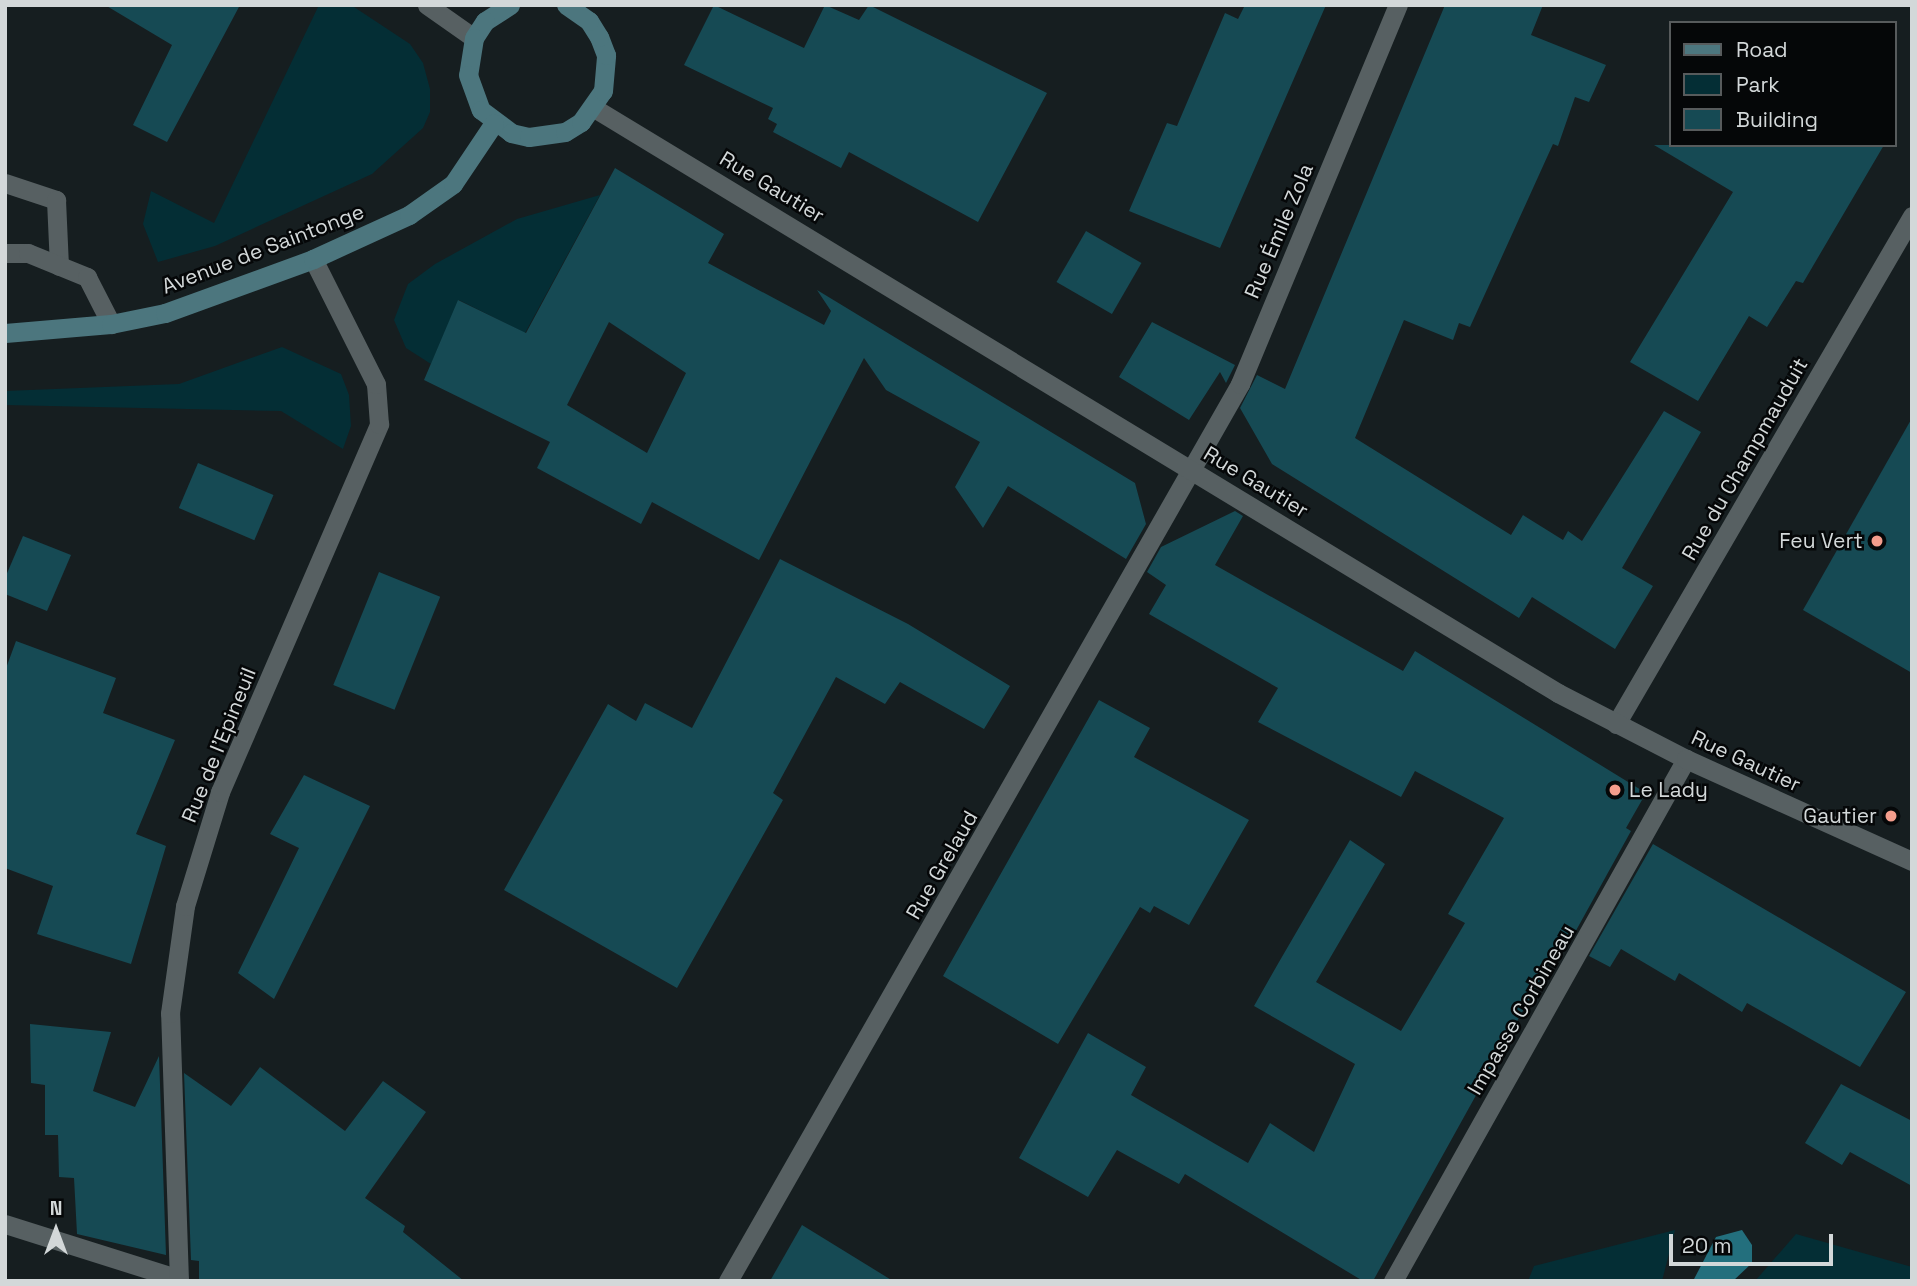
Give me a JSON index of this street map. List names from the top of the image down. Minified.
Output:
{"streets":{"main road":["Avenue de Saintonge"],"street":["Rue Gautier","Rue Émile Zola","Rue du Champmauduit","Rue de l'Epineuil","Rue Grelaud","Impasse Corbineau"]},"crossings":[["Rue Gautier","Rue Émile Zola"],["Rue Gautier","Rue du Champmauduit"],["Rue Gautier","Rue Grelaud"],["Rue Gautier","Impasse Corbineau"],["Rue Émile Zola","Rue Grelaud"],["Avenue de Saintonge","Rue de l'Epineuil"]],"places":["Feu Vert","Le Lady","Gautier"],"legend":["Road","Park","Building"],"scale_bar":"20 m","north":"top"}
